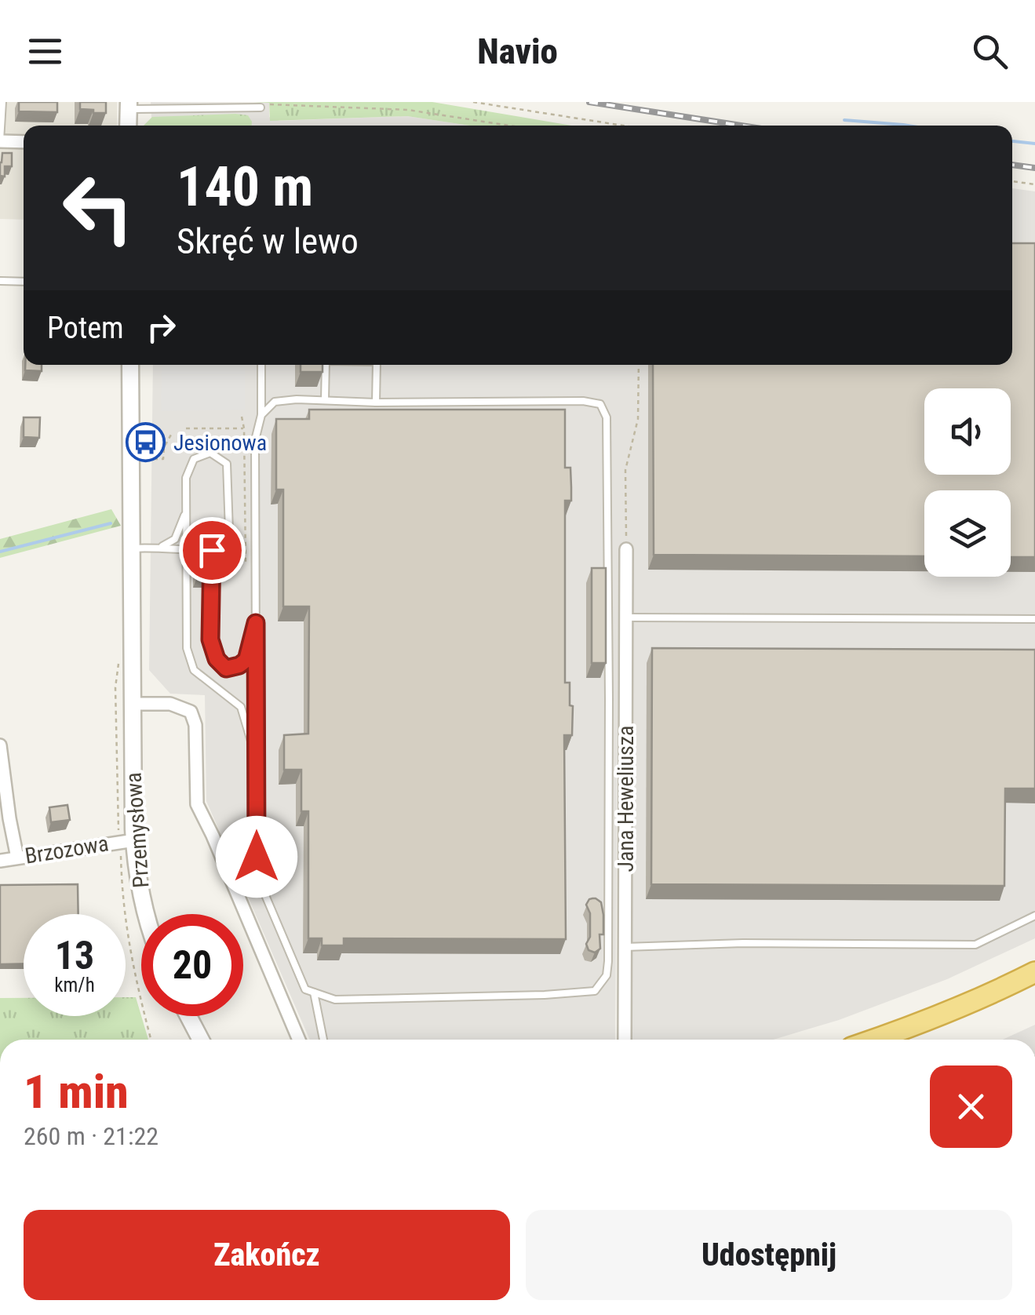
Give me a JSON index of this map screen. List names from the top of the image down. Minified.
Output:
{"streets":{"street":["Jana Heweliusza","Przemysłowa","Brzozowa"]},"crossings":[["Przemysłowa","Brzozowa"]],"places":{"bus stop":["Jesionowa"]},"page":{"header":"Navio","turn":["140 m","Skręć w lewo"],"then":"Potem","speed":"13 km/h","limit":"20","heading":["1 min","260 m · 21:22"],"buttons":["Zakończ","Udostępnij"]}}
